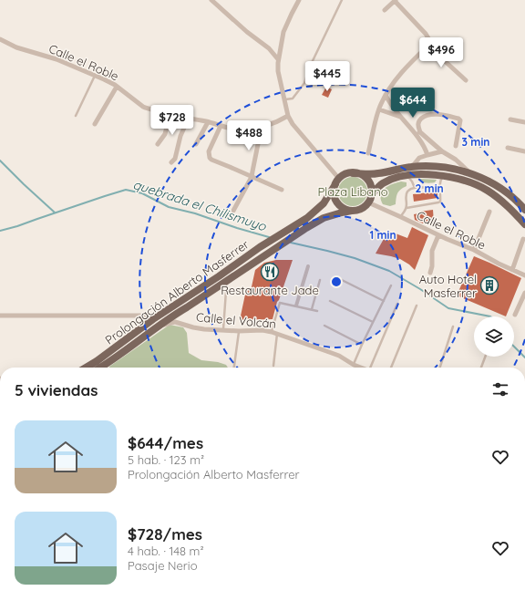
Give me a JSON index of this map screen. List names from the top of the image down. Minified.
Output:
{"streets":{"main road":["Prolongación Alberto Masferrer"],"street":["Calle el Roble","Calle el Volcán"]},"crossings":[["Calle el Roble","Prolongación Alberto Masferrer"],["Prolongación Alberto Masferrer","Calle el Volcán"]],"water":["quebrada el Chilismuyo"],"parks":["Plaza Libano"],"places":{"restaurant":["Restaurante Jade"],"building":["Auto Hotel Masferrer"]},"page":{"price":["$496","$445","$644","$728","$488"],"heading":"5 viviendas","list":[{"name":"$644/mes","note":"5 hab. · 123 m² · Prolongación Alberto Masferrer"},{"name":"$728/mes","note":"4 hab. · 148 m² · Pasaje Nerio"}]},"rings":["3 min","2 min","1 min"]}
